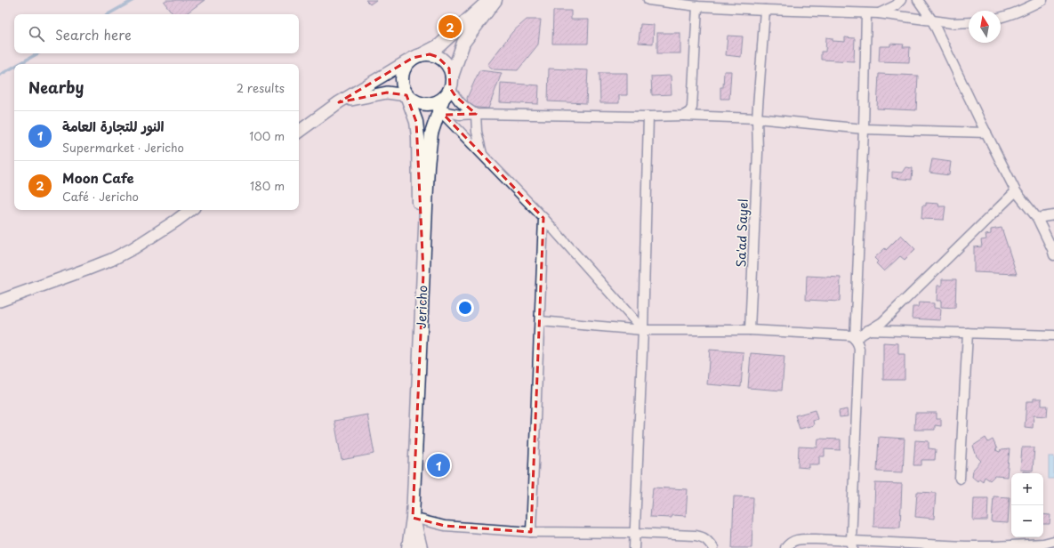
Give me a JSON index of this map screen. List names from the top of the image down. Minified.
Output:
{"streets":{"main road":["Jericho"],"street":["Sa'ad Sayel"]},"north":"top","page":{"pins":["2","1"],"search":"Search here","heading":["Nearby","2 results"],"list":[{"mark":"1","name":"النور للتجارة العامة","note":"Supermarket · Jericho","value":"100 m"},{"mark":"2","name":"Moon Cafe","note":"Café · Jericho","value":"180 m"}],"map_buttons":["+","−"]}}
